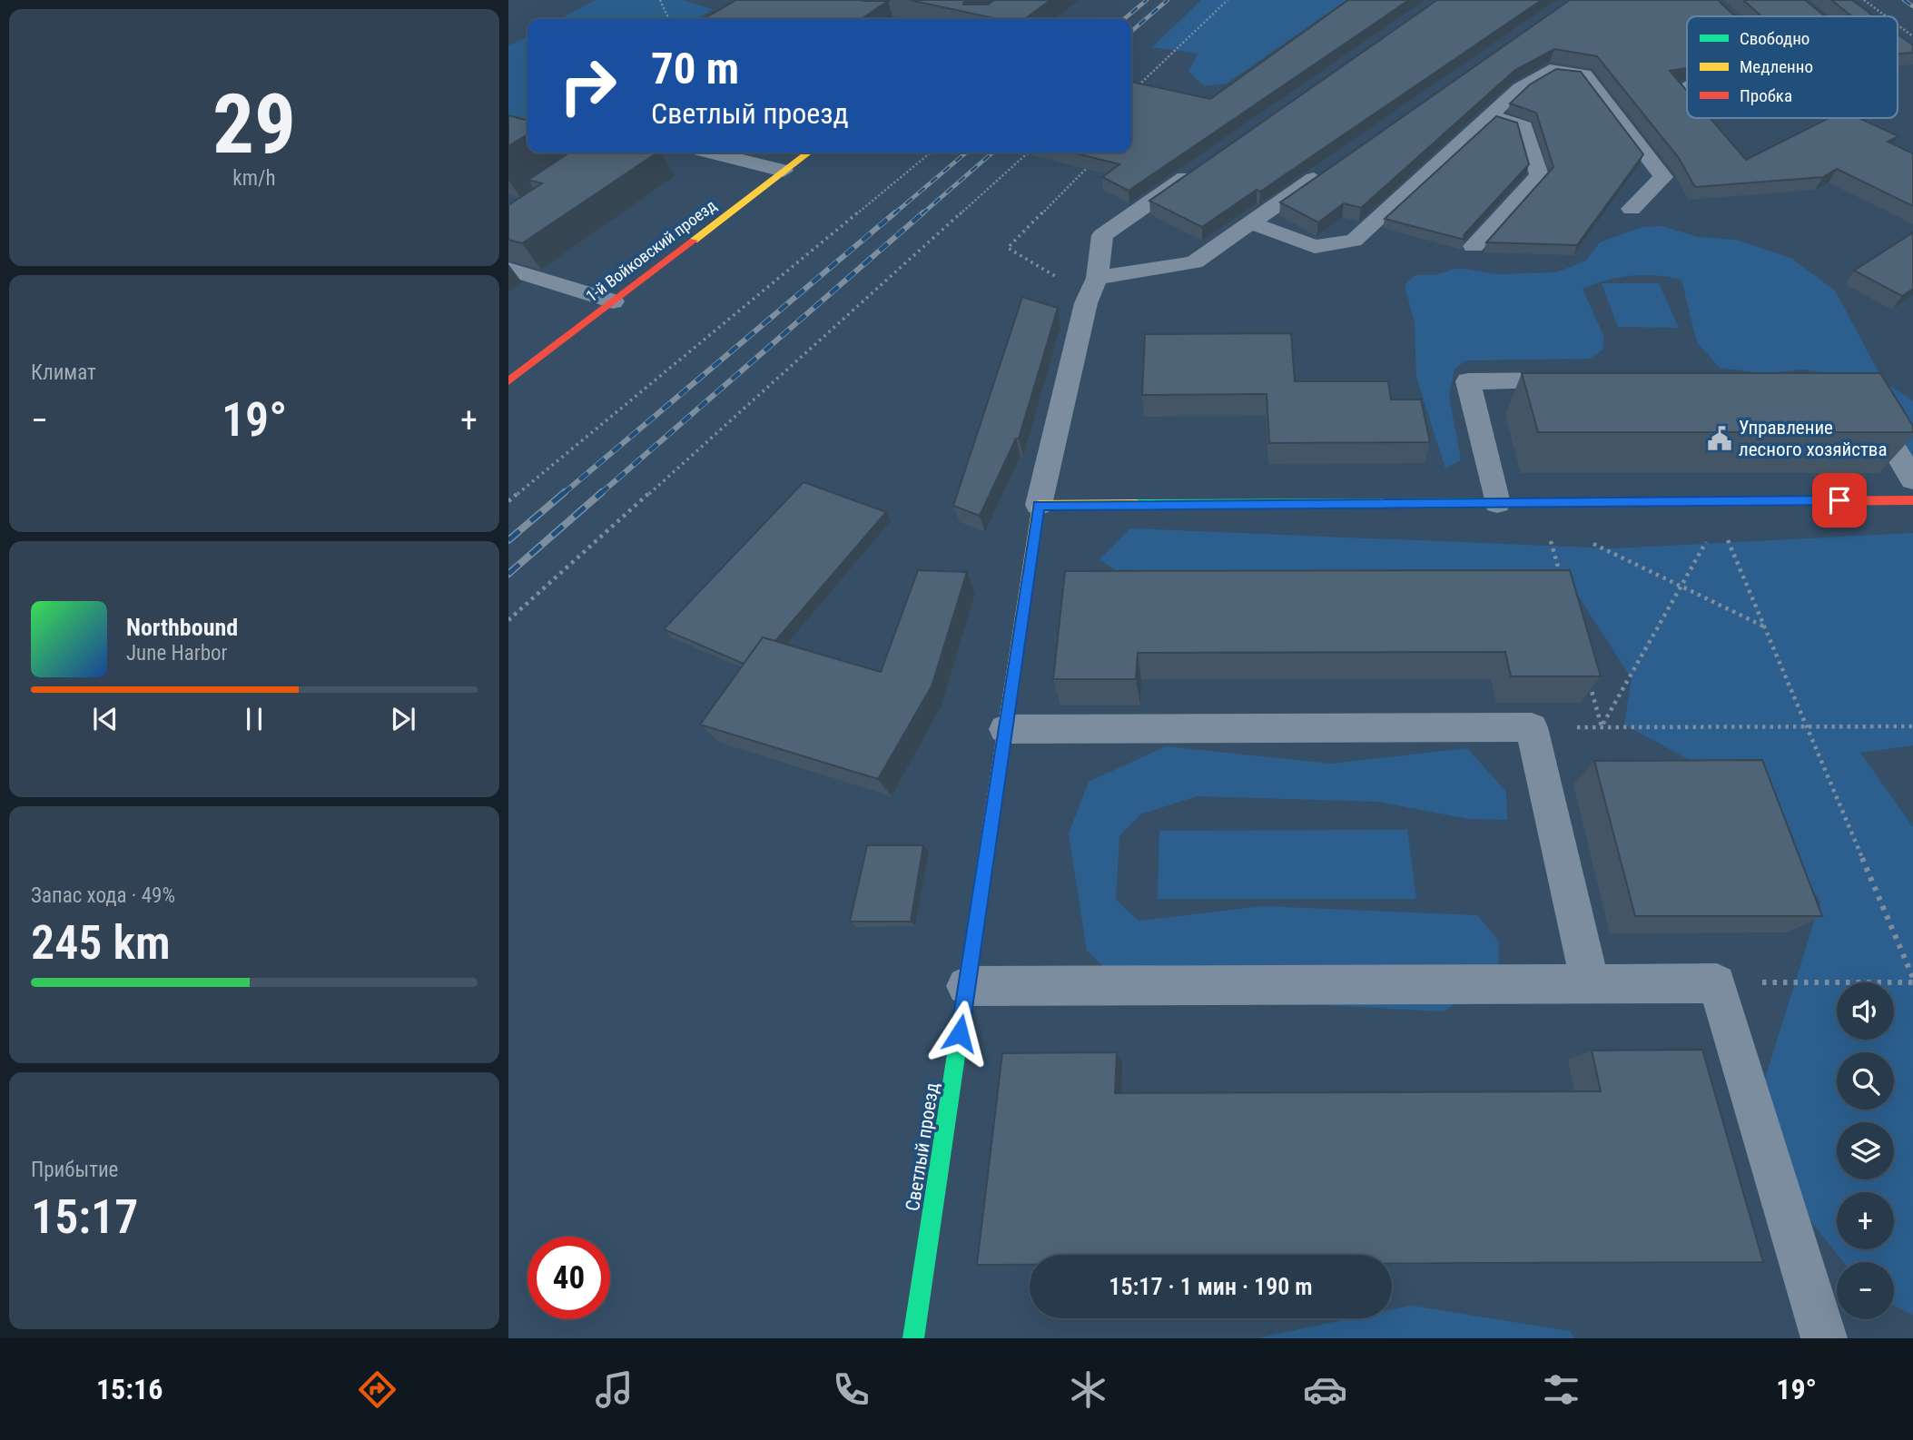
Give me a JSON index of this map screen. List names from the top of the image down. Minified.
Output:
{"streets":{"street":["1-й Войковский проезд","Светлый проезд"]},"places":{"public building":["Управление лесного хозяйства"]},"legend":["Свободно","Медленно","Пробка"],"page":{"tile":[["29","km/h"],"Климат",["Запас хода · 49%","245 km"],["Прибытие","15:17"]],"turn":["70 m","Светлый проезд"],"heat":["−","19°","+"],"song":["Northbound","June Harbor"],"map_buttons":["+","−"],"limit":"40","trip":"15:17 · 1 мин · 190 m","tabs":["15:16","19°"]}}
